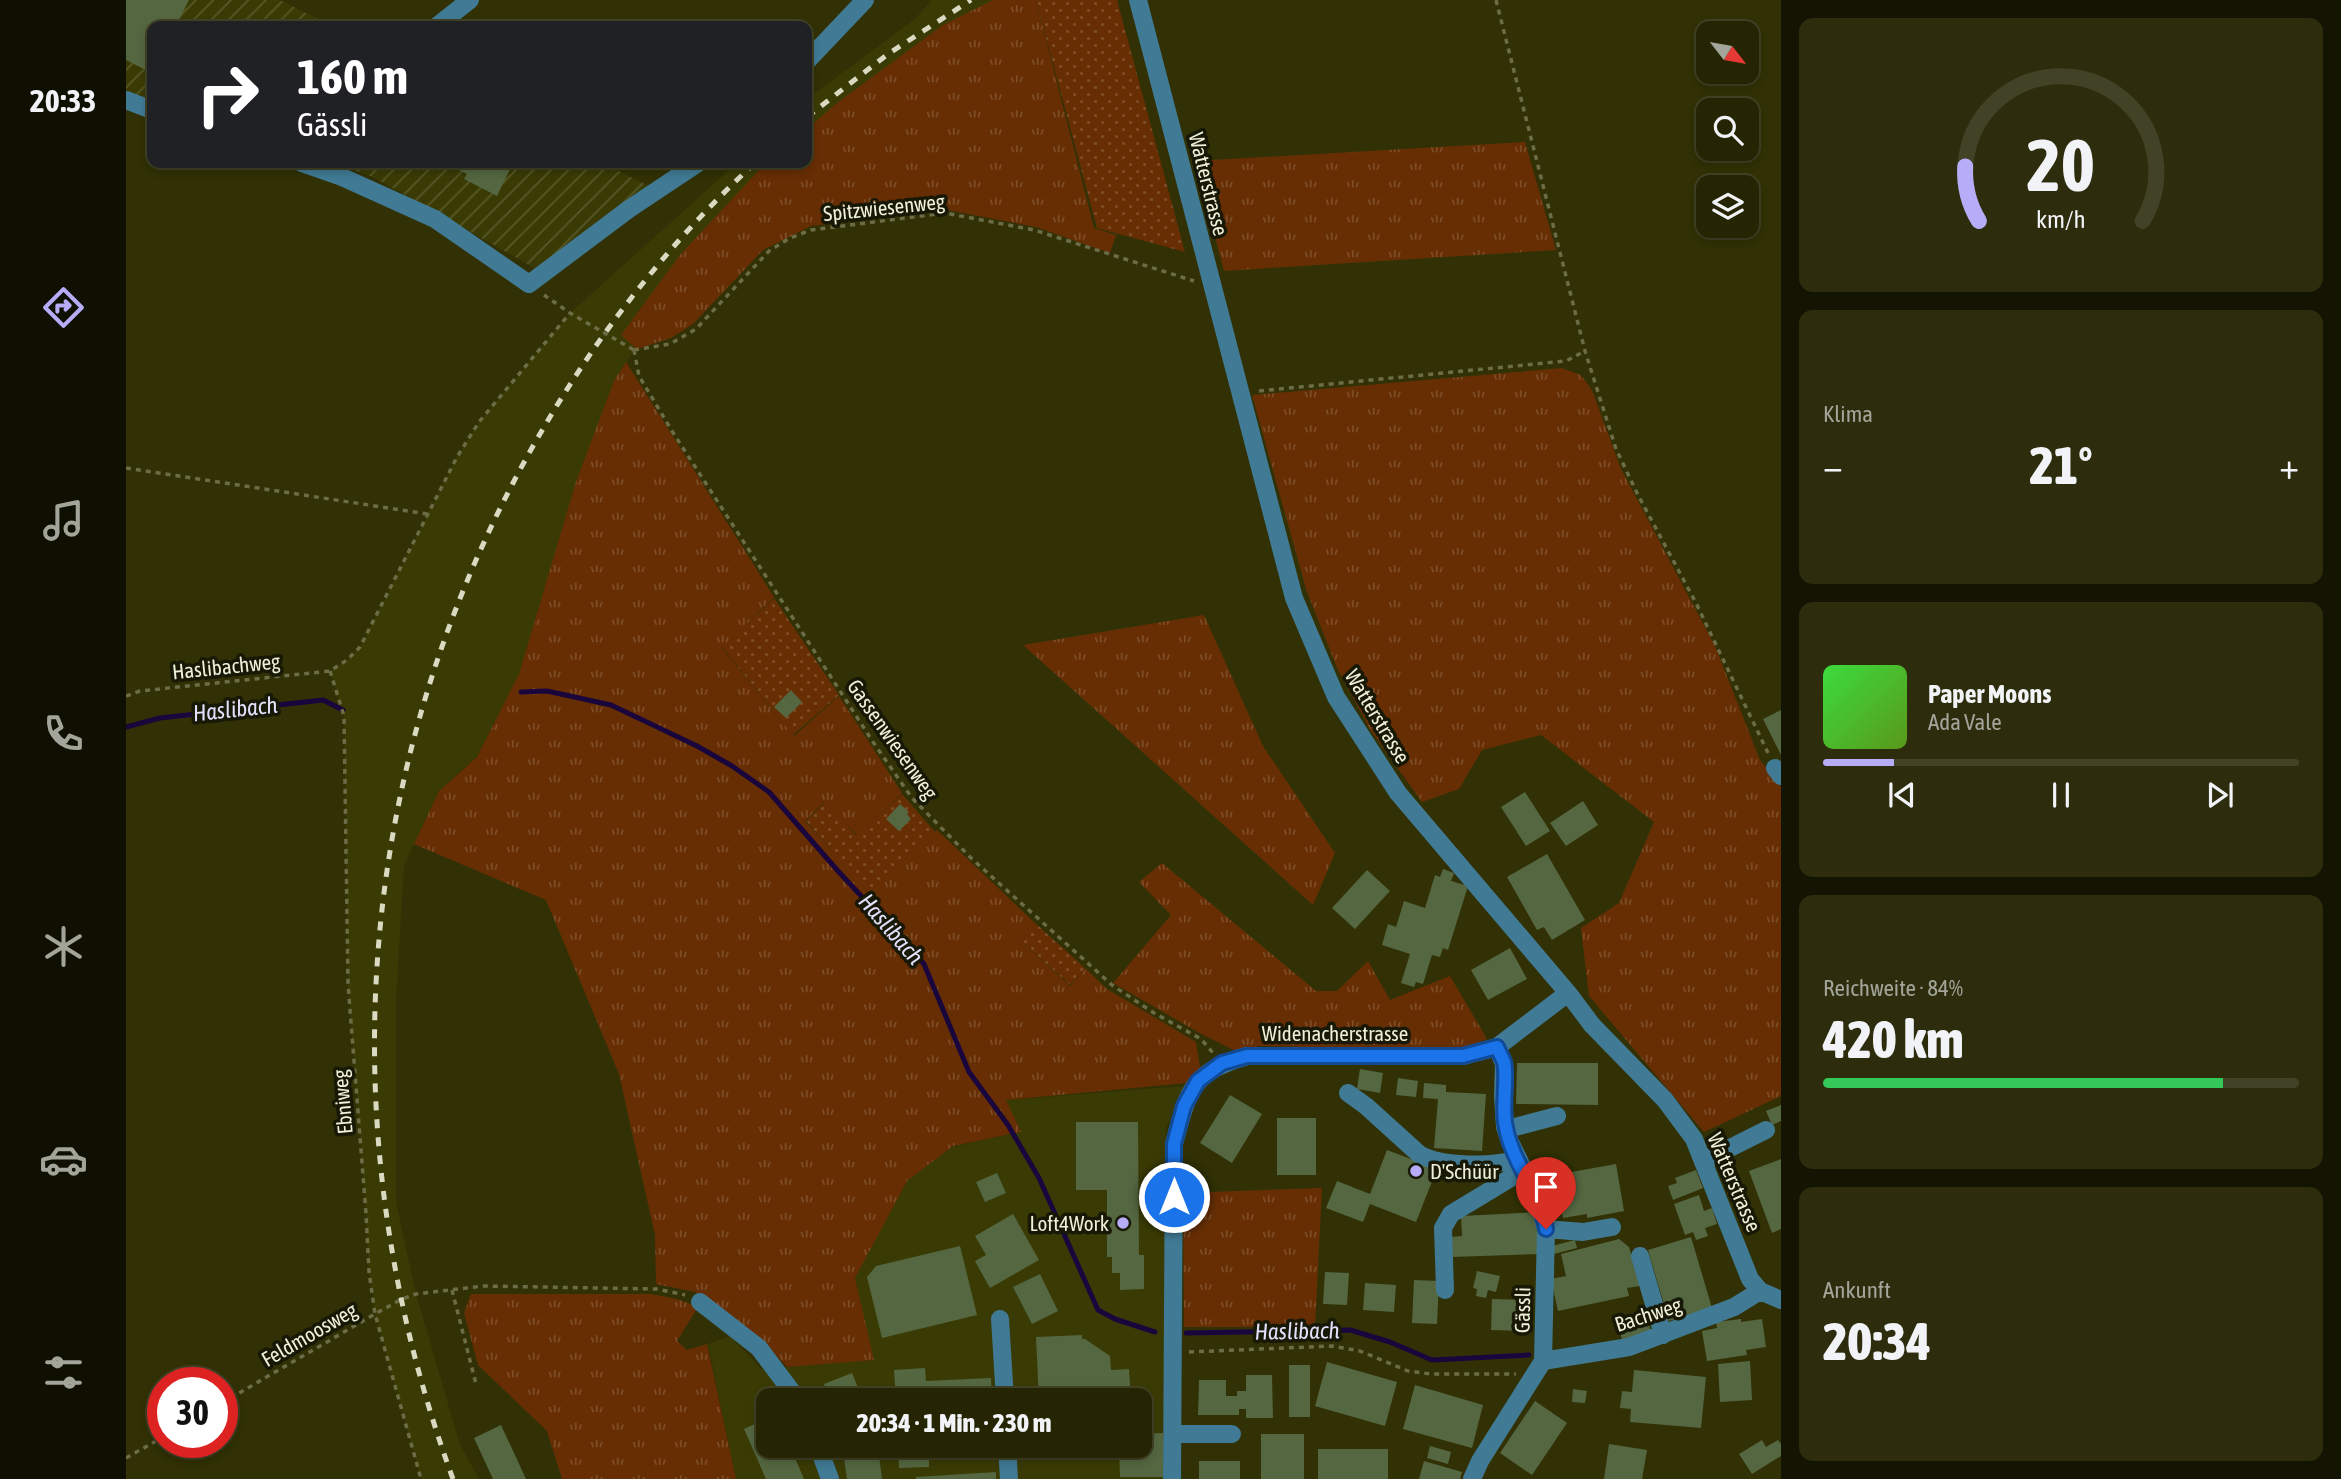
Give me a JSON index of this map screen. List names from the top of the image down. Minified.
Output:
{"streets":{"street":["Watterstrasse","Widenacherstrasse","Gässli","Bachweg"],"path":["Spitzwiesenweg","Haslibachweg","Gassenwiesenweg","Ebniweg","Feldmoosweg"]},"crossings":[["Watterstrasse","Spitzwiesenweg"],["Watterstrasse","Widenacherstrasse"],["Watterstrasse","Bachweg"],["Spitzwiesenweg","Gassenwiesenweg"],["Haslibachweg","Ebniweg"],["Gassenwiesenweg","Widenacherstrasse"],["Widenacherstrasse","Gässli"],["Ebniweg","Feldmoosweg"],["Gässli","Bachweg"]],"water":["Haslibach"],"places":["D'Schüür","Loft4Work"],"north":"bottom right","page":{"tabs":"20:33","turn":["160 m","Gässli"],"tile":["Klima",["Reichweite · 84%","420 km"],["Ankunft","20:34"]],"heat":["−","21°","+"],"song":["Paper Moons","Ada Vale"],"limit":"30","trip":"20:34 · 1 Min. · 230 m","gauge":["20","km/h"]}}
